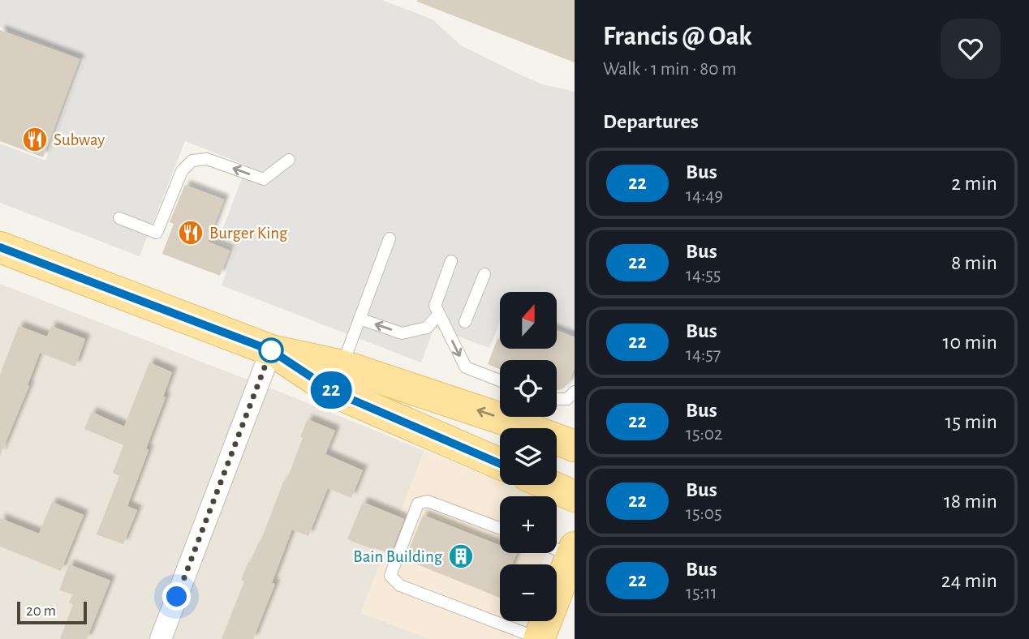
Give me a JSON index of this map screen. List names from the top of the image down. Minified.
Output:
{"places":{"restaurant":["Subway","Burger King"],"building":["Bain Building"]},"lines":["bus line 22"],"scale_bar":"20 m","north":"top","page":{"on_map":"22","heading":[["Francis @ Oak","Walk · 1 min · 80 m"],"Departures"],"list":[{"mark":"22","name":"Bus","note":"14:49","value":"2 min"},{"mark":"22","name":"Bus","note":"14:55","value":"8 min"},{"mark":"22","name":"Bus","note":"14:57","value":"10 min"},{"mark":"22","name":"Bus","note":"15:02","value":"15 min"},{"mark":"22","name":"Bus","note":"15:05","value":"18 min"},{"mark":"22","name":"Bus","note":"15:11","value":"24 min"}],"map_buttons":["+","−"],"scale":"20 m"}}
